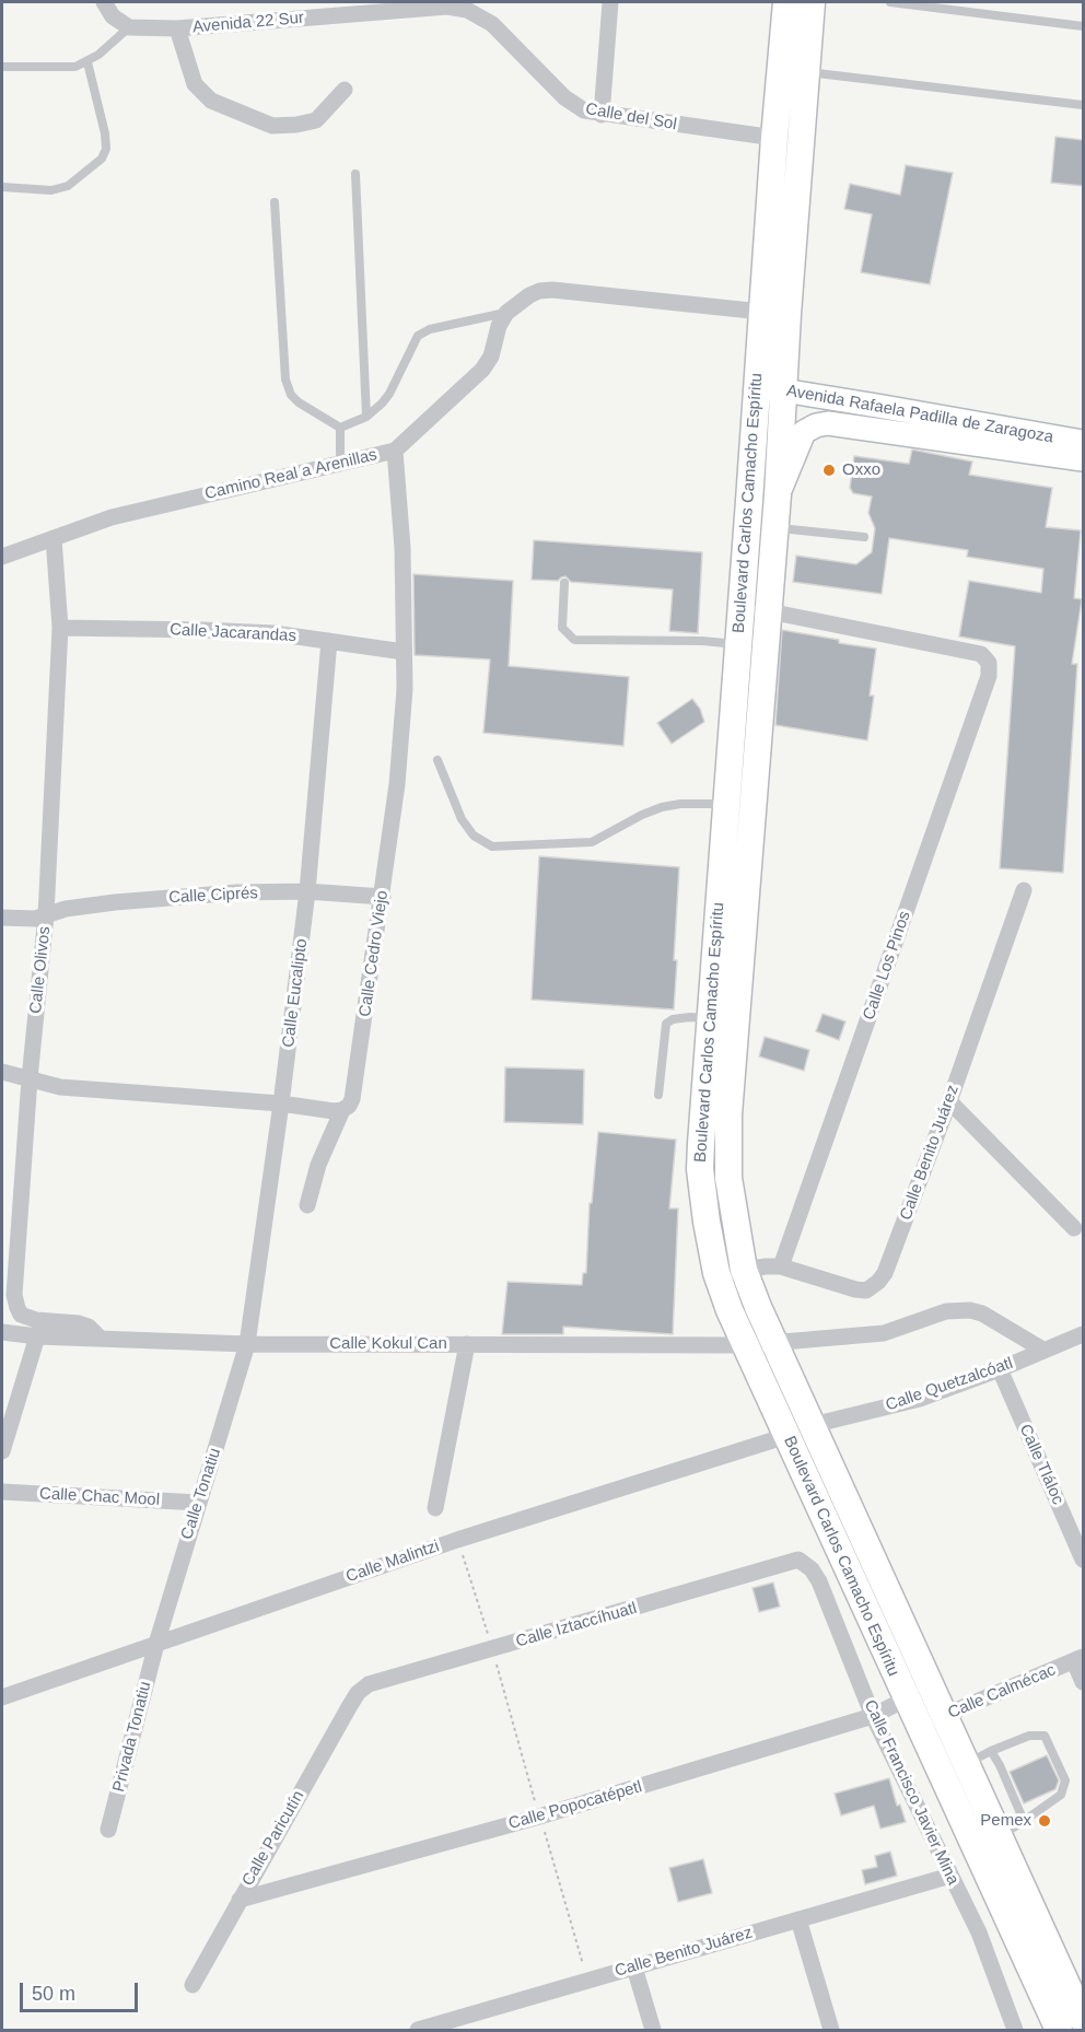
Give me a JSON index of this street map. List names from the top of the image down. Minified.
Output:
{"streets":{"main road":["Avenida Rafaela Padilla de Zaragoza","Boulevard Carlos Camacho Espíritu"],"street":["Avenida 22 Sur","Calle del Sol","Camino Real a Arenillas","Calle Jacarandas","Calle Ciprés","Calle Cedro Viejo","Calle Los Pinos","Calle Olivos","Calle Eucalipto","Calle Benito Juárez","Calle Kokul Can","Calle Quetzalcóatl","Calle Tláloc","Calle Tonatiu","Calle Chac Mool","Calle Malintzi","Calle Iztaccíhuatl","Calle Calmécac","Privada Tonatiu","Calle Francisco Javier Mina","Calle Popocatépetl","Calle Paricutín"]},"crossings":[["Avenida 22 Sur","Calle del Sol"],["Calle del Sol","Boulevard Carlos Camacho Espíritu"],["Avenida Rafaela Padilla de Zaragoza","Boulevard Carlos Camacho Espíritu"],["Camino Real a Arenillas","Calle Cedro Viejo"],["Camino Real a Arenillas","Calle Olivos"],["Boulevard Carlos Camacho Espíritu","Calle Los Pinos"],["Boulevard Carlos Camacho Espíritu","Calle Benito Juárez"],["Boulevard Carlos Camacho Espíritu","Calle Kokul Can"],["Boulevard Carlos Camacho Espíritu","Calle Quetzalcóatl"],["Boulevard Carlos Camacho Espíritu","Calle Malintzi"],["Boulevard Carlos Camacho Espíritu","Calle Calmécac"],["Boulevard Carlos Camacho Espíritu","Calle Popocatépetl"],["Calle Jacarandas","Calle Cedro Viejo"],["Calle Jacarandas","Calle Olivos"],["Calle Jacarandas","Calle Eucalipto"],["Calle Ciprés","Calle Cedro Viejo"],["Calle Ciprés","Calle Olivos"],["Calle Ciprés","Calle Eucalipto"],["Calle Los Pinos","Calle Benito Juárez"],["Calle Olivos","Calle Kokul Can"],["Calle Eucalipto","Calle Kokul Can"],["Calle Eucalipto","Calle Tonatiu"],["Calle Benito Juárez","Calle Francisco Javier Mina"],["Calle Kokul Can","Calle Quetzalcóatl"],["Calle Kokul Can","Calle Tonatiu"],["Calle Quetzalcóatl","Calle Tláloc"],["Calle Tonatiu","Calle Chac Mool"],["Calle Tonatiu","Calle Malintzi"],["Calle Tonatiu","Privada Tonatiu"],["Calle Malintzi","Privada Tonatiu"],["Calle Iztaccíhuatl","Calle Francisco Javier Mina"],["Calle Iztaccíhuatl","Calle Paricutín"],["Calle Francisco Javier Mina","Calle Popocatépetl"],["Calle Popocatépetl","Calle Paricutín"]],"places":["Oxxo","Pemex"],"scale_bar":"50 m"}
